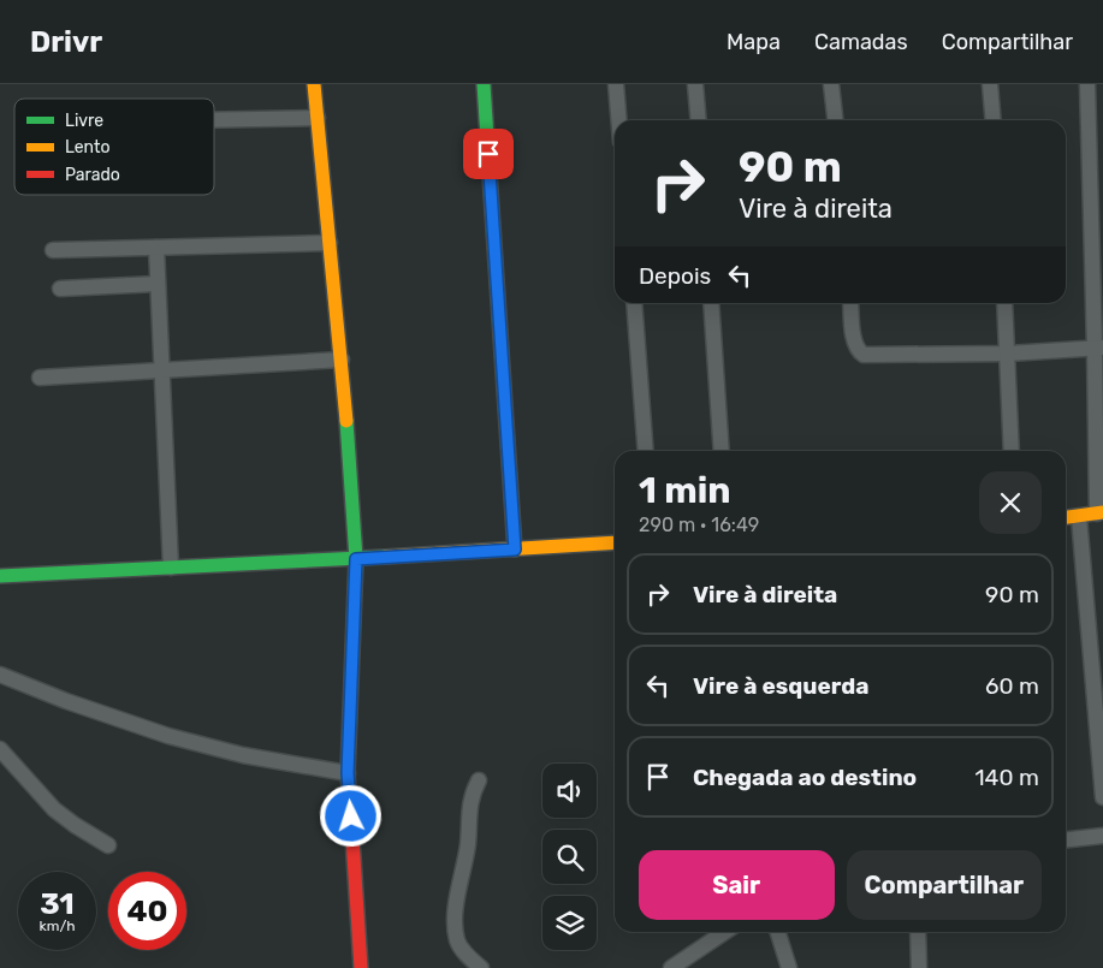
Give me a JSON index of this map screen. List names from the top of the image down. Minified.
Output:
{"legend":["Livre","Lento","Parado"],"page":{"header":"Drivr","nav":["Mapa","Camadas","Compartilhar"],"turn":["90 m","Vire à direita"],"then":"Depois","heading":["1 min","290 m · 16:49"],"list":[{"name":"Vire à direita","value":"90 m"},{"name":"Vire à esquerda","value":"60 m"},{"name":"Chegada ao destino","value":"140 m"}],"buttons":["Sair","Compartilhar"],"speed":"31 km/h","limit":"40"}}
